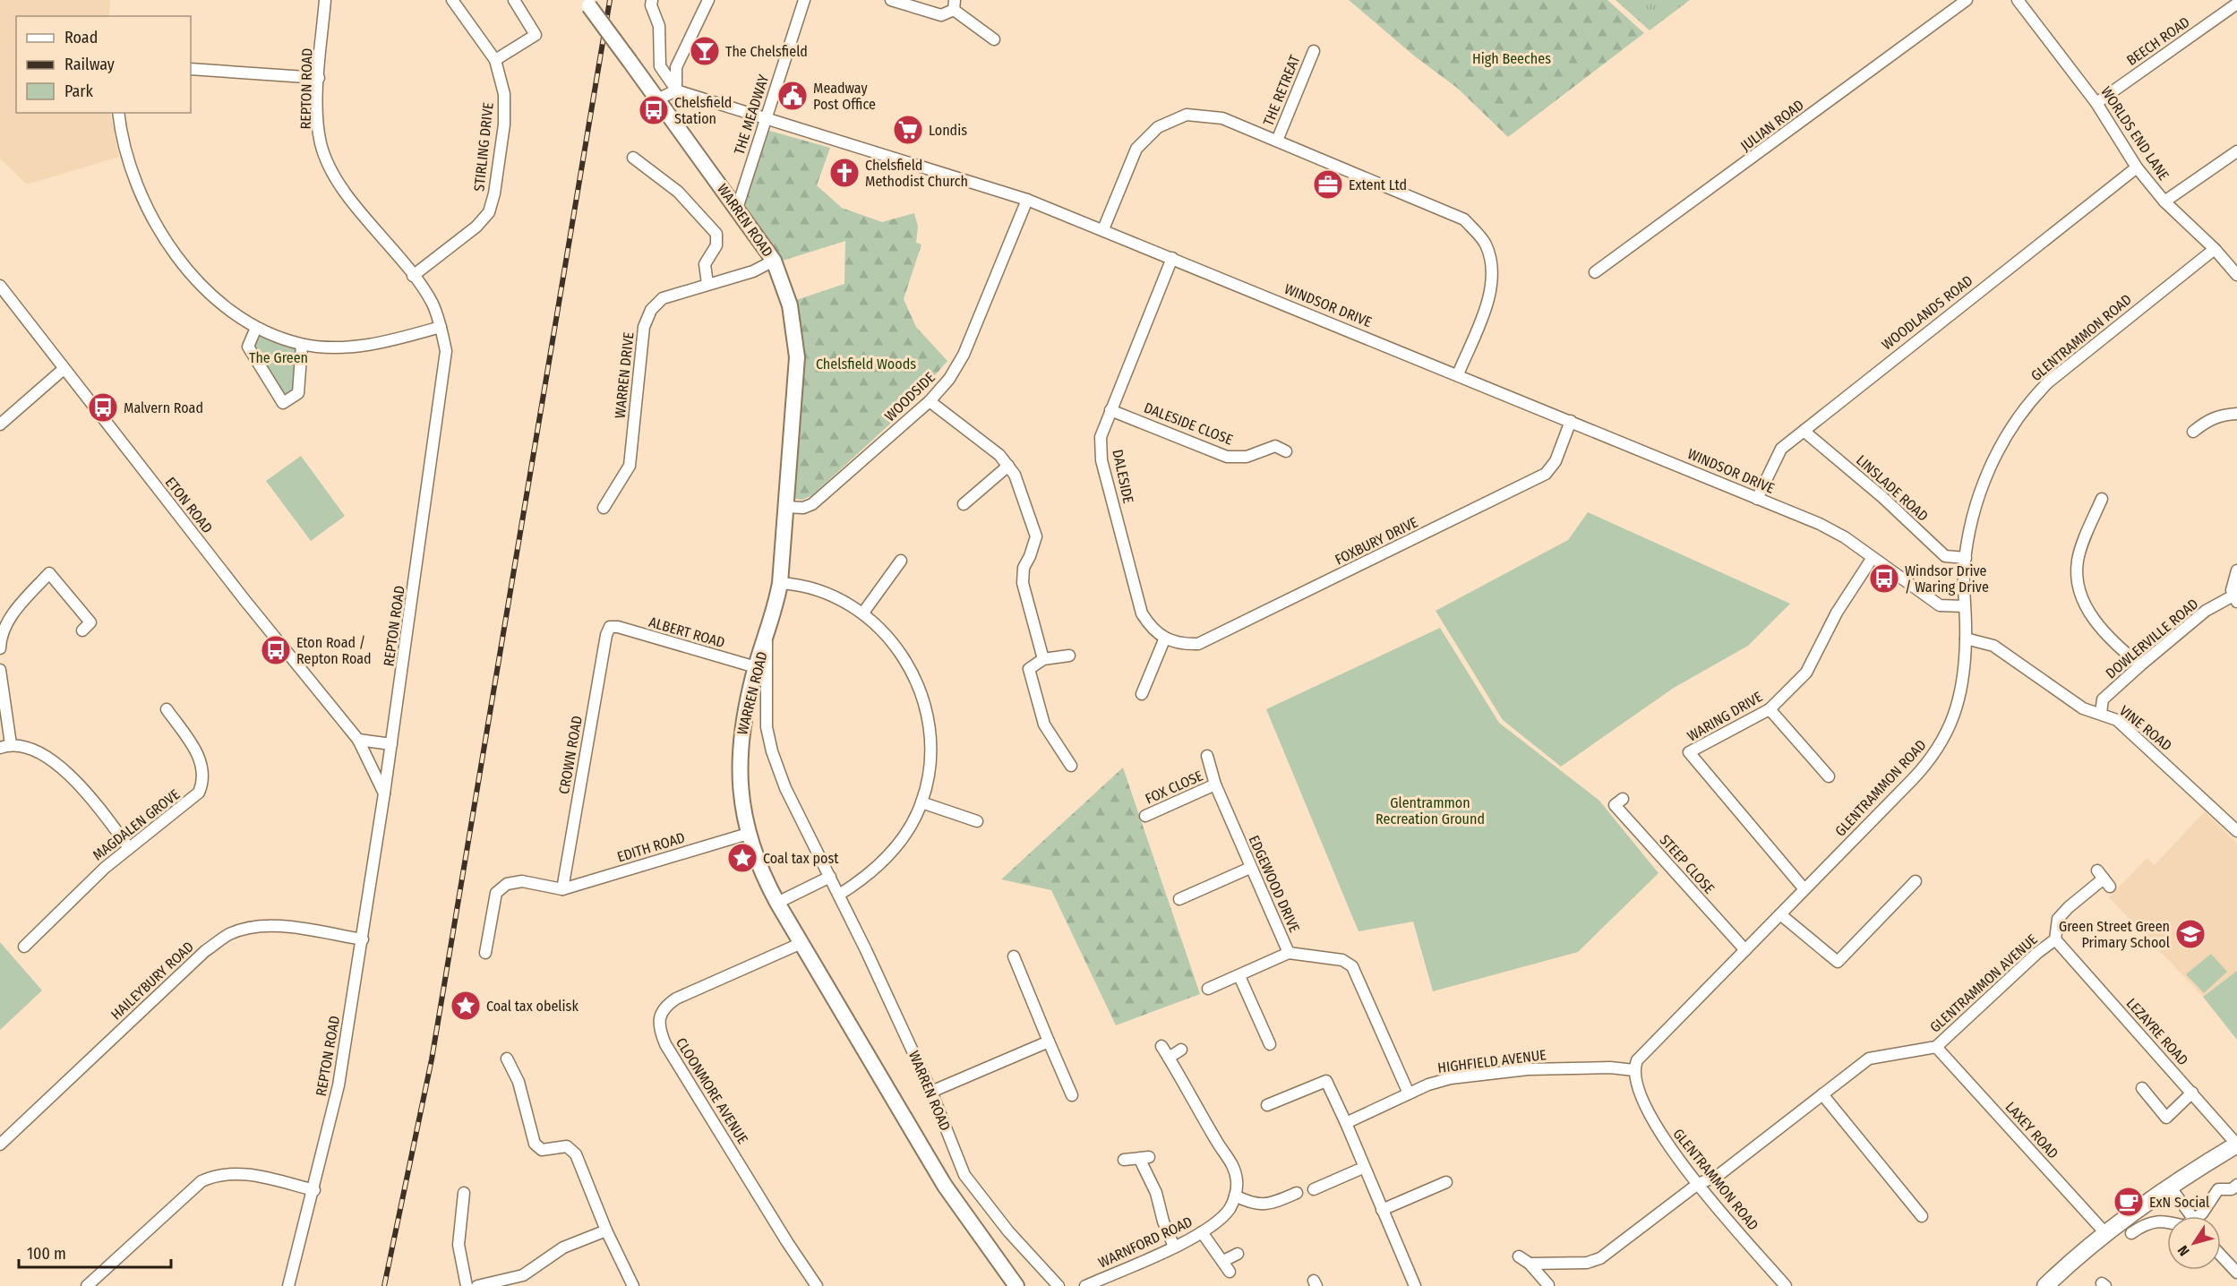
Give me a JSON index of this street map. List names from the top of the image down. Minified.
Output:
{"streets":{"street":["BEECH ROAD","REPTON ROAD","THE RETREAT","THE MEADWAY","JULIAN ROAD","WORLDS END LANE","STIRLING DRIVE","WARREN ROAD","WINDSOR DRIVE","WOODLANDS ROAD","GLENTRAMMON ROAD","WARREN DRIVE","WOODSIDE","DALESIDE CLOSE","DALESIDE","LINSLADE ROAD","ETON ROAD","FOXBURY DRIVE","ALBERT ROAD","DOWLERVILLE ROAD","WARING DRIVE","VINE ROAD","CROWN ROAD","FOX CLOSE","MAGDALEN GROVE","EDITH ROAD","STEEP CLOSE","EDGEWOOD DRIVE","HAILEYBURY ROAD","GLENTRAMMON AVENUE","LEZAYRE ROAD","HIGHFIELD AVENUE","CLOONMORE AVENUE","LAXEY ROAD","WARNFORD ROAD"]},"crossings":[["BEECH ROAD","WORLDS END LANE"],["REPTON ROAD","STIRLING DRIVE"],["REPTON ROAD","ETON ROAD"],["REPTON ROAD","HAILEYBURY ROAD"],["THE MEADWAY","WARREN ROAD"],["THE MEADWAY","WINDSOR DRIVE"],["WORLDS END LANE","WOODLANDS ROAD"],["WORLDS END LANE","GLENTRAMMON ROAD"],["WARREN ROAD","WARREN DRIVE"],["WARREN ROAD","WOODSIDE"],["WARREN ROAD","ALBERT ROAD"],["WARREN ROAD","EDITH ROAD"],["WARREN ROAD","CLOONMORE AVENUE"],["WINDSOR DRIVE","WOODLANDS ROAD"],["WINDSOR DRIVE","GLENTRAMMON ROAD"],["WINDSOR DRIVE","WOODSIDE"],["WINDSOR DRIVE","DALESIDE"],["WINDSOR DRIVE","FOXBURY DRIVE"],["WINDSOR DRIVE","WARING DRIVE"],["WOODLANDS ROAD","LINSLADE ROAD"],["GLENTRAMMON ROAD","LINSLADE ROAD"],["GLENTRAMMON ROAD","WARING DRIVE"],["GLENTRAMMON ROAD","VINE ROAD"],["GLENTRAMMON ROAD","STEEP CLOSE"],["GLENTRAMMON ROAD","GLENTRAMMON AVENUE"],["GLENTRAMMON ROAD","HIGHFIELD AVENUE"],["DALESIDE CLOSE","DALESIDE"],["DALESIDE","FOXBURY DRIVE"],["ALBERT ROAD","CROWN ROAD"],["DOWLERVILLE ROAD","VINE ROAD"],["CROWN ROAD","EDITH ROAD"],["FOX CLOSE","EDGEWOOD DRIVE"],["EDGEWOOD DRIVE","HIGHFIELD AVENUE"],["GLENTRAMMON AVENUE","LEZAYRE ROAD"],["GLENTRAMMON AVENUE","LAXEY ROAD"]],"parks":["High Beeches","The Green","Chelsfield Woods","Glentrammon Recreation Ground"],"places":{"bar":["The Chelsfield"],"public building":["Meadway Post Office"],"bus stop":["Chelsfield Station","Malvern Road","Windsor Drive / Waring Drive","Eton Road / Repton Road"],"supermarket":["Londis"],"church":["Chelsfield Methodist Church"],"office":["Extent Ltd"],"place":["Coal tax post","Coal tax obelisk"],"school or university":["Green Street Green Primary School"],"cafe":["ExN Social"]},"legend":["Road","Railway","Park"],"scale_bar":"100 m","north":"bottom left"}
